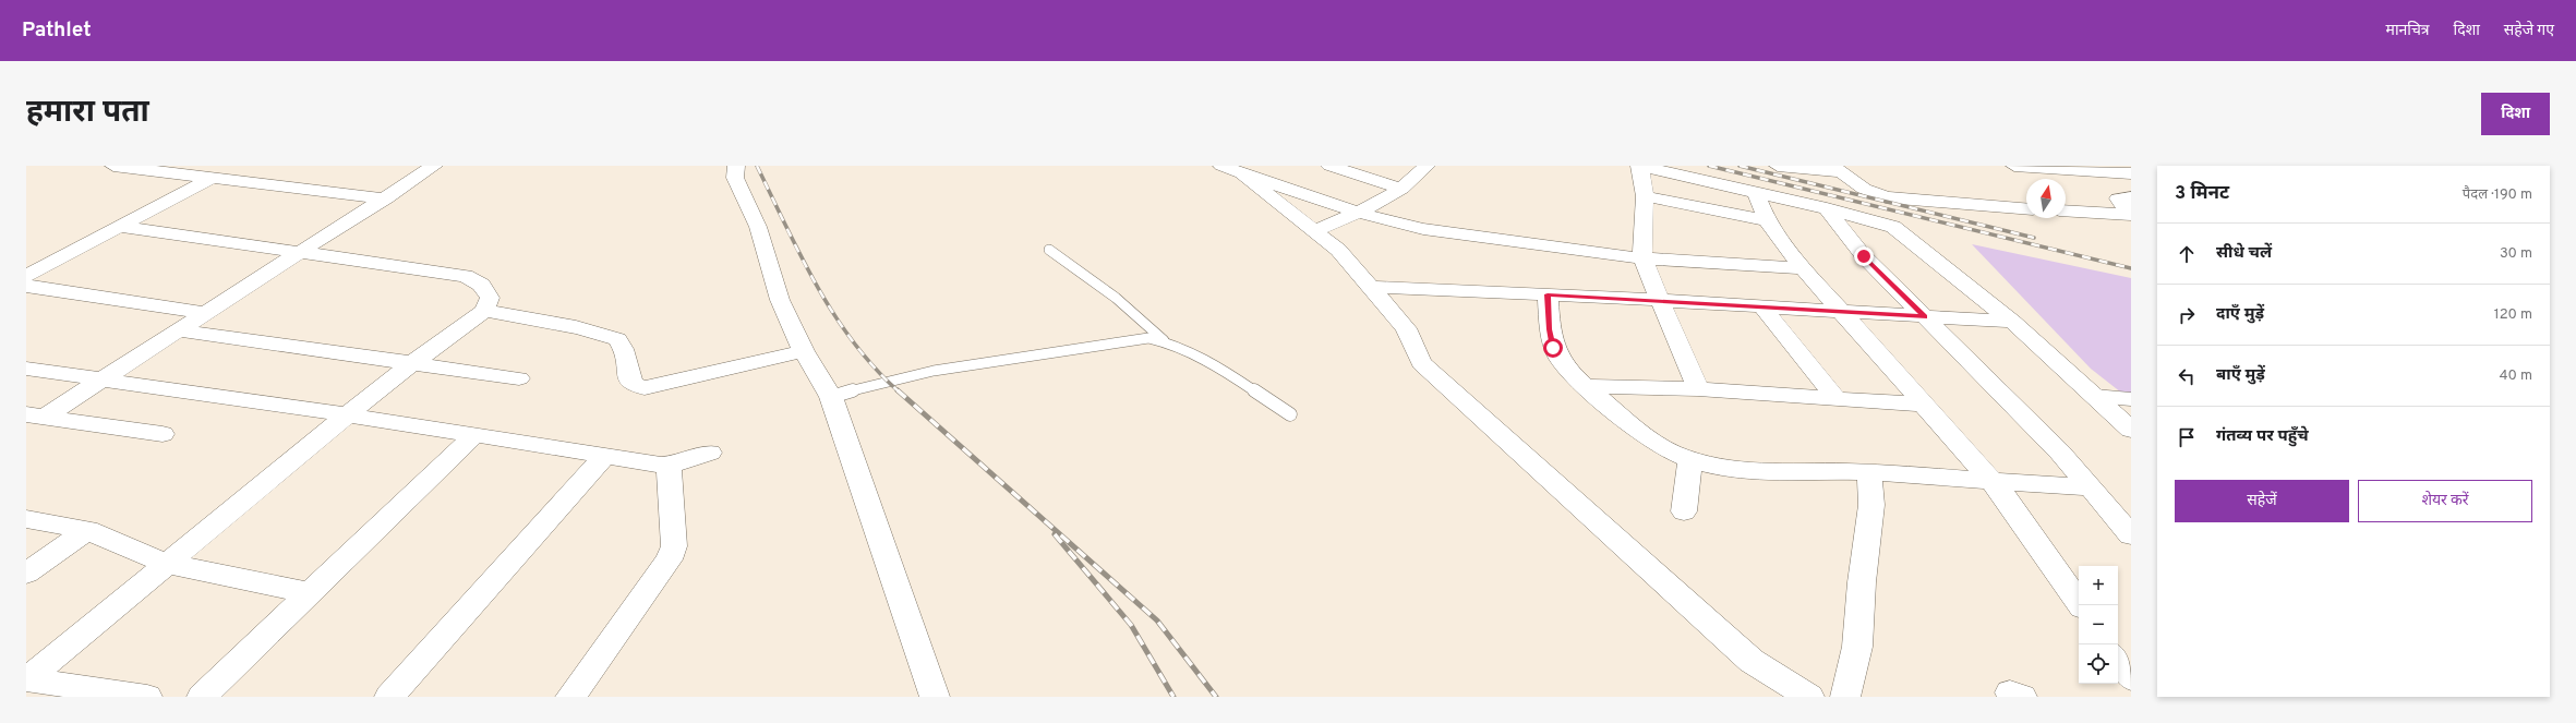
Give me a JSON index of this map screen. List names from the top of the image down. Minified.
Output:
{"north":"top","page":{"header":"Pathlet","nav":["मानचित्र","दिशा","सहेजे गए"],"buttons":["दिशा",["सहेजें","शेयर करें"]],"title":"हमारा पता","heading":["3 मिनट","पैदल · 190 m"],"list":[["सीधे चलें","30 m"],["दाएँ मुड़ें","120 m"],["बाएँ मुड़ें","40 m"],"गंतव्य पर पहुँचे"],"map_buttons":["+","−"]}}
